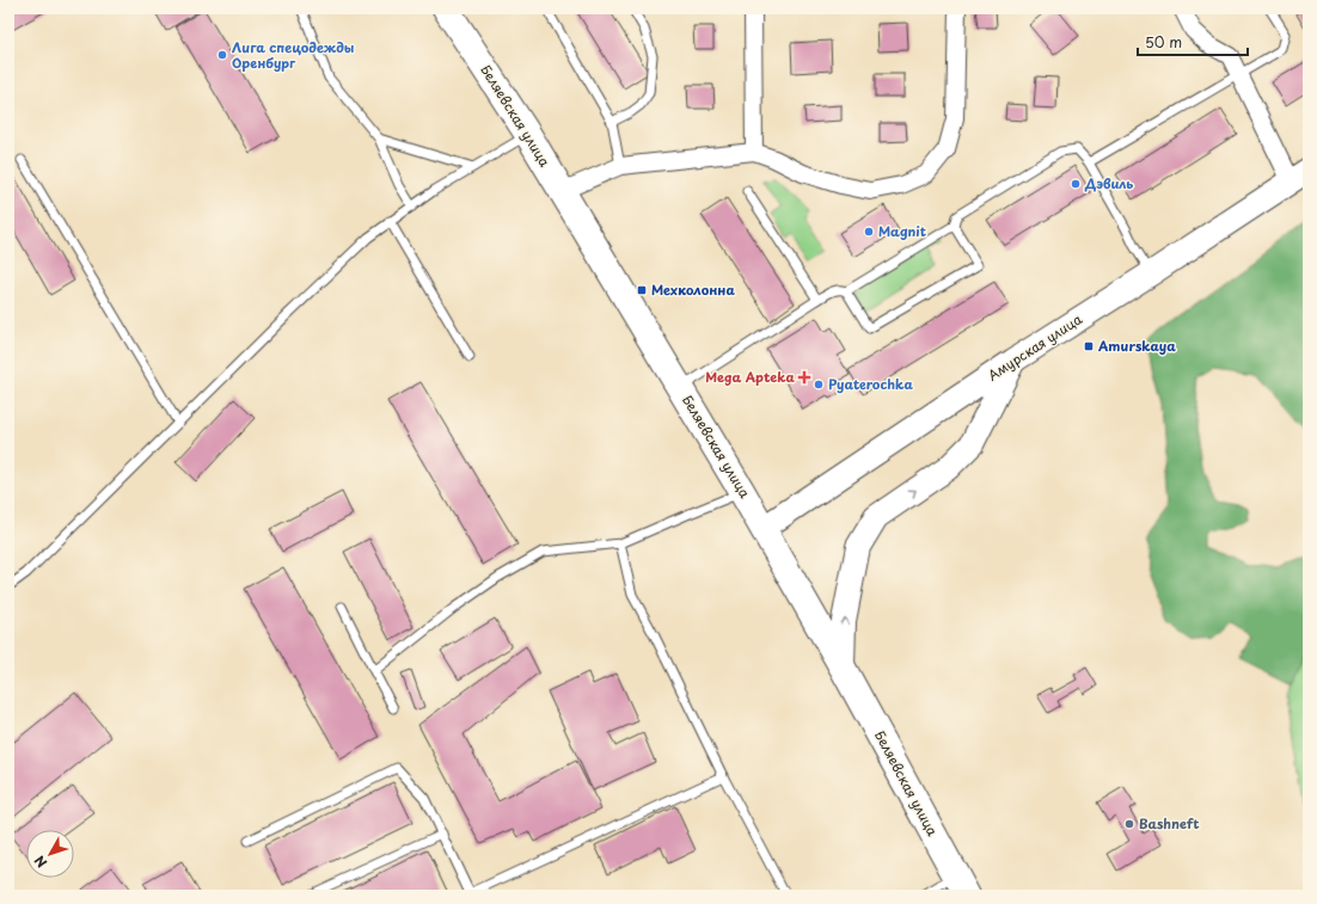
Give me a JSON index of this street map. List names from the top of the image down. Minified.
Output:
{"streets":{"main road":["Беляевская улица"],"street":["Амурская улица"]},"crossings":[["Беляевская улица","Амурская улица"]],"places":{"other":["Лига спецодежды Оренбург","Дэвиль","Magnit","Pyaterochka","Bashneft"],"transit":["Мехколонна","Amurskaya"],"health":["Mega Apteka"]},"scale_bar":"50 m","north":"bottom left"}
